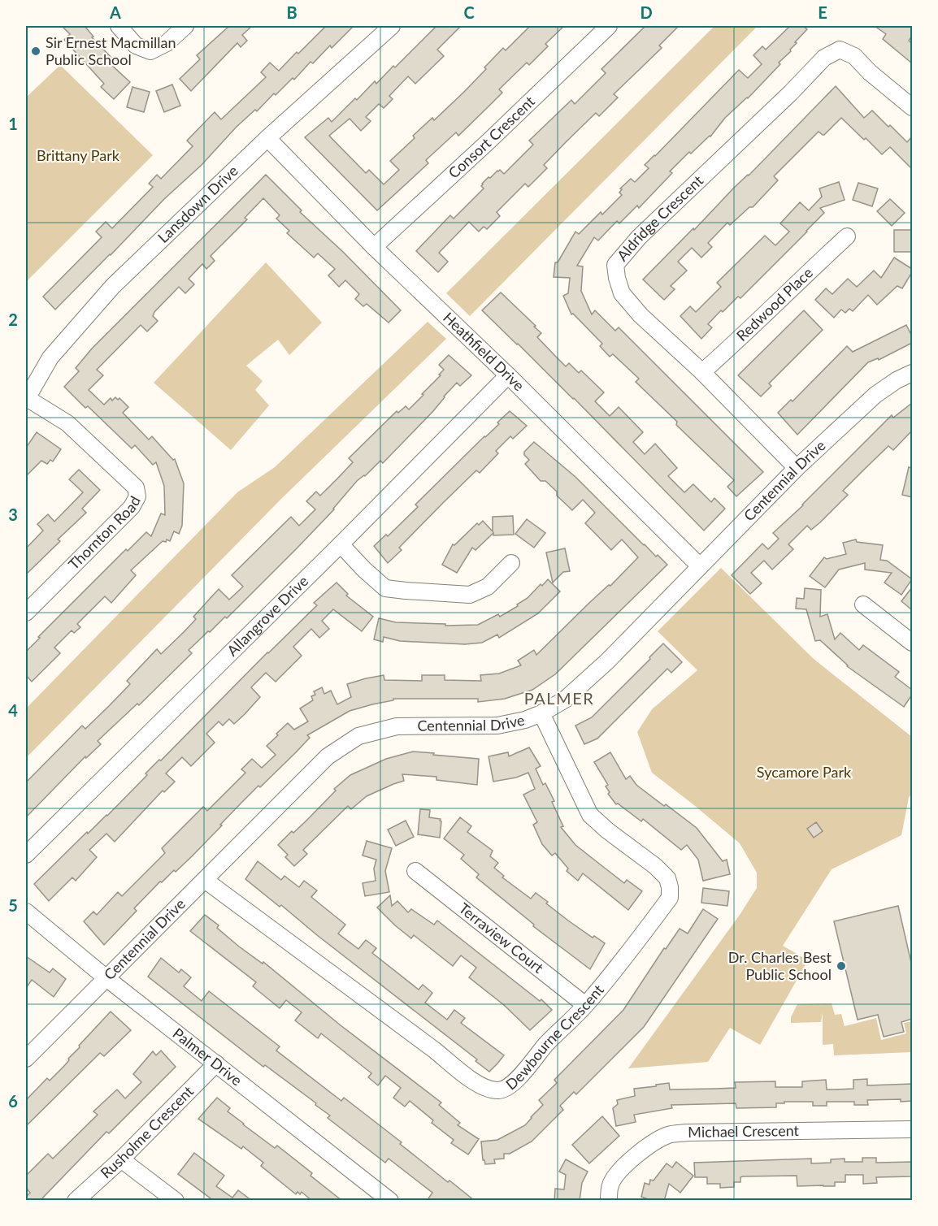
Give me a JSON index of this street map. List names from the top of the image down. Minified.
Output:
{"streets":{"street":["Consort Crescent","Lansdown Drive","Aldridge Crescent","Redwood Place","Heathfield Drive","Centennial Drive","Thornton Road","Allangrove Drive","Terraview Court","Dewbourne Crescent","Palmer Drive","Michael Crescent","Rusholme Crescent"]},"crossings":[["Consort Crescent","Heathfield Drive"],["Lansdown Drive","Heathfield Drive"],["Lansdown Drive","Thornton Road"],["Aldridge Crescent","Redwood Place"],["Aldridge Crescent","Centennial Drive"],["Heathfield Drive","Centennial Drive"],["Heathfield Drive","Allangrove Drive"],["Centennial Drive","Dewbourne Crescent"],["Centennial Drive","Palmer Drive"],["Terraview Court","Dewbourne Crescent"],["Palmer Drive","Rusholme Crescent"]],"districts":["PALMER"],"parks":["Brittany Park","Sycamore Park"],"places":["Sir Ernest Macmillan Public School","Dr. Charles Best Public School"],"grid":{"columns":["A","B","C","D","E"],"rows":["1","2","3","4","5","6"]}}
